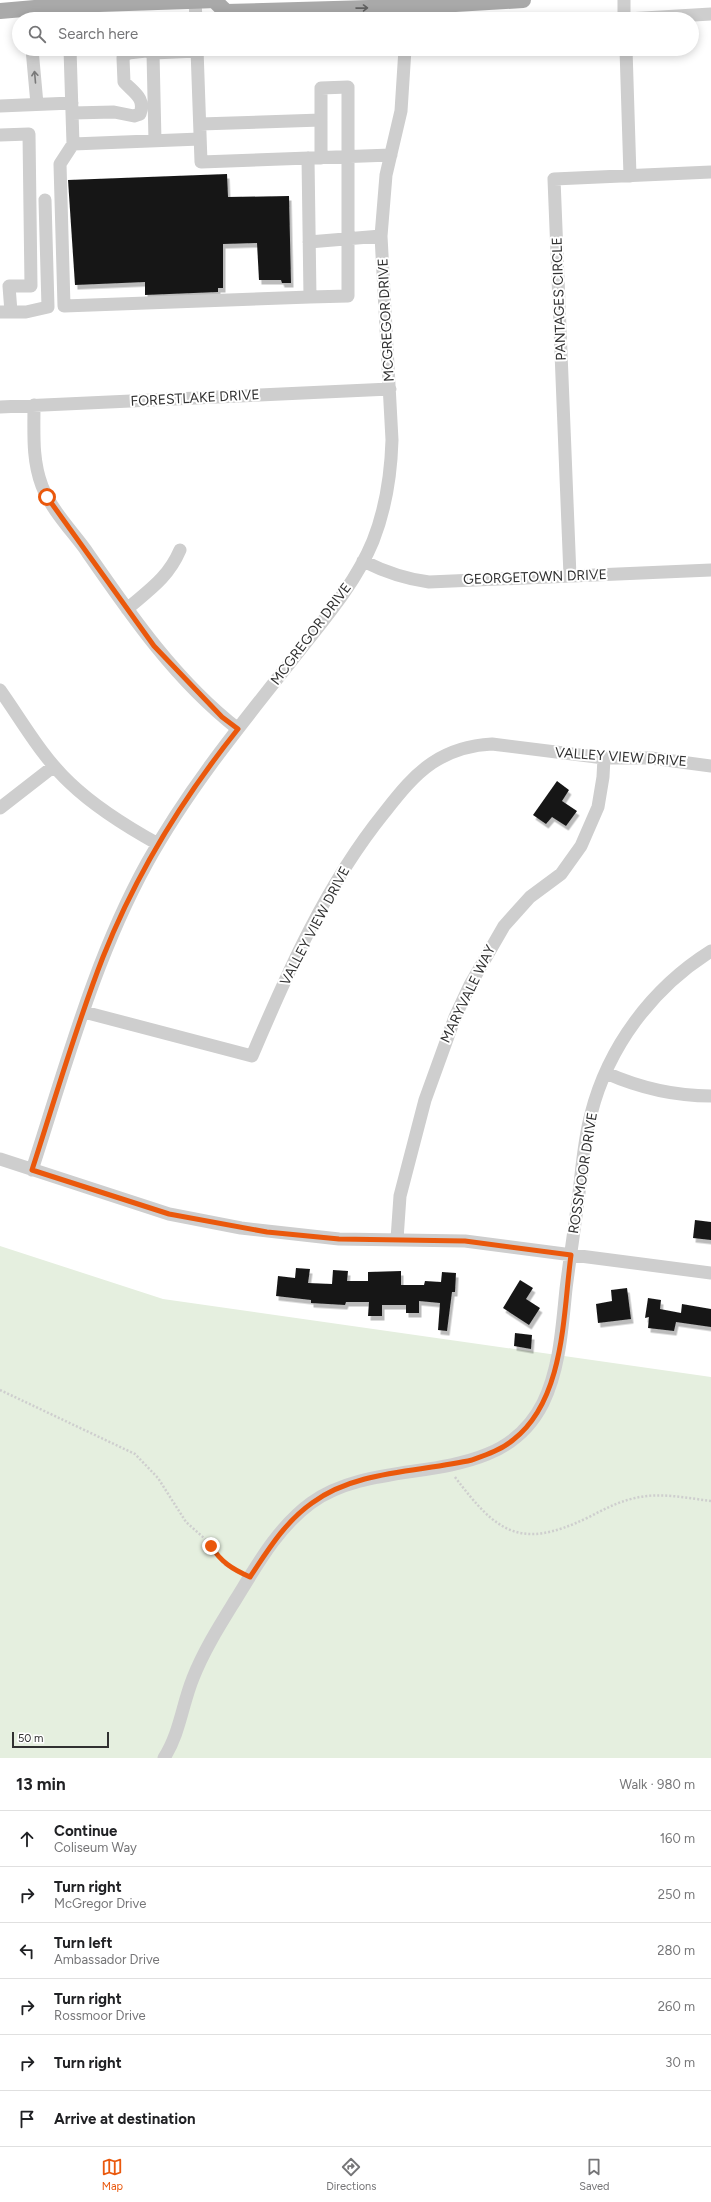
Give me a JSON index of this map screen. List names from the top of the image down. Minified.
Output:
{"streets":{"street":["PANTAGES CIRCLE","MCGREGOR DRIVE","FORESTLAKE DRIVE","GEORGETOWN DRIVE","VALLEY VIEW DRIVE","MARYVALE WAY","ROSSMOOR DRIVE"]},"crossings":[["PANTAGES CIRCLE","GEORGETOWN DRIVE"],["MCGREGOR DRIVE","FORESTLAKE DRIVE"],["MCGREGOR DRIVE","GEORGETOWN DRIVE"],["MCGREGOR DRIVE","VALLEY VIEW DRIVE"],["VALLEY VIEW DRIVE","MARYVALE WAY"]],"scale_bar":"50 m","page":{"search":"Search here","scale":"50 m","heading":["13 min","Walk · 980 m"],"list":[["Continue","Coliseum Way","160 m"],["Turn right","McGregor Drive","250 m"],["Turn left","Ambassador Drive","280 m"],["Turn right","Rossmoor Drive","260 m"],["Turn right","30 m"],"Arrive at destination"],"nav":["Map","Directions","Saved"]}}
